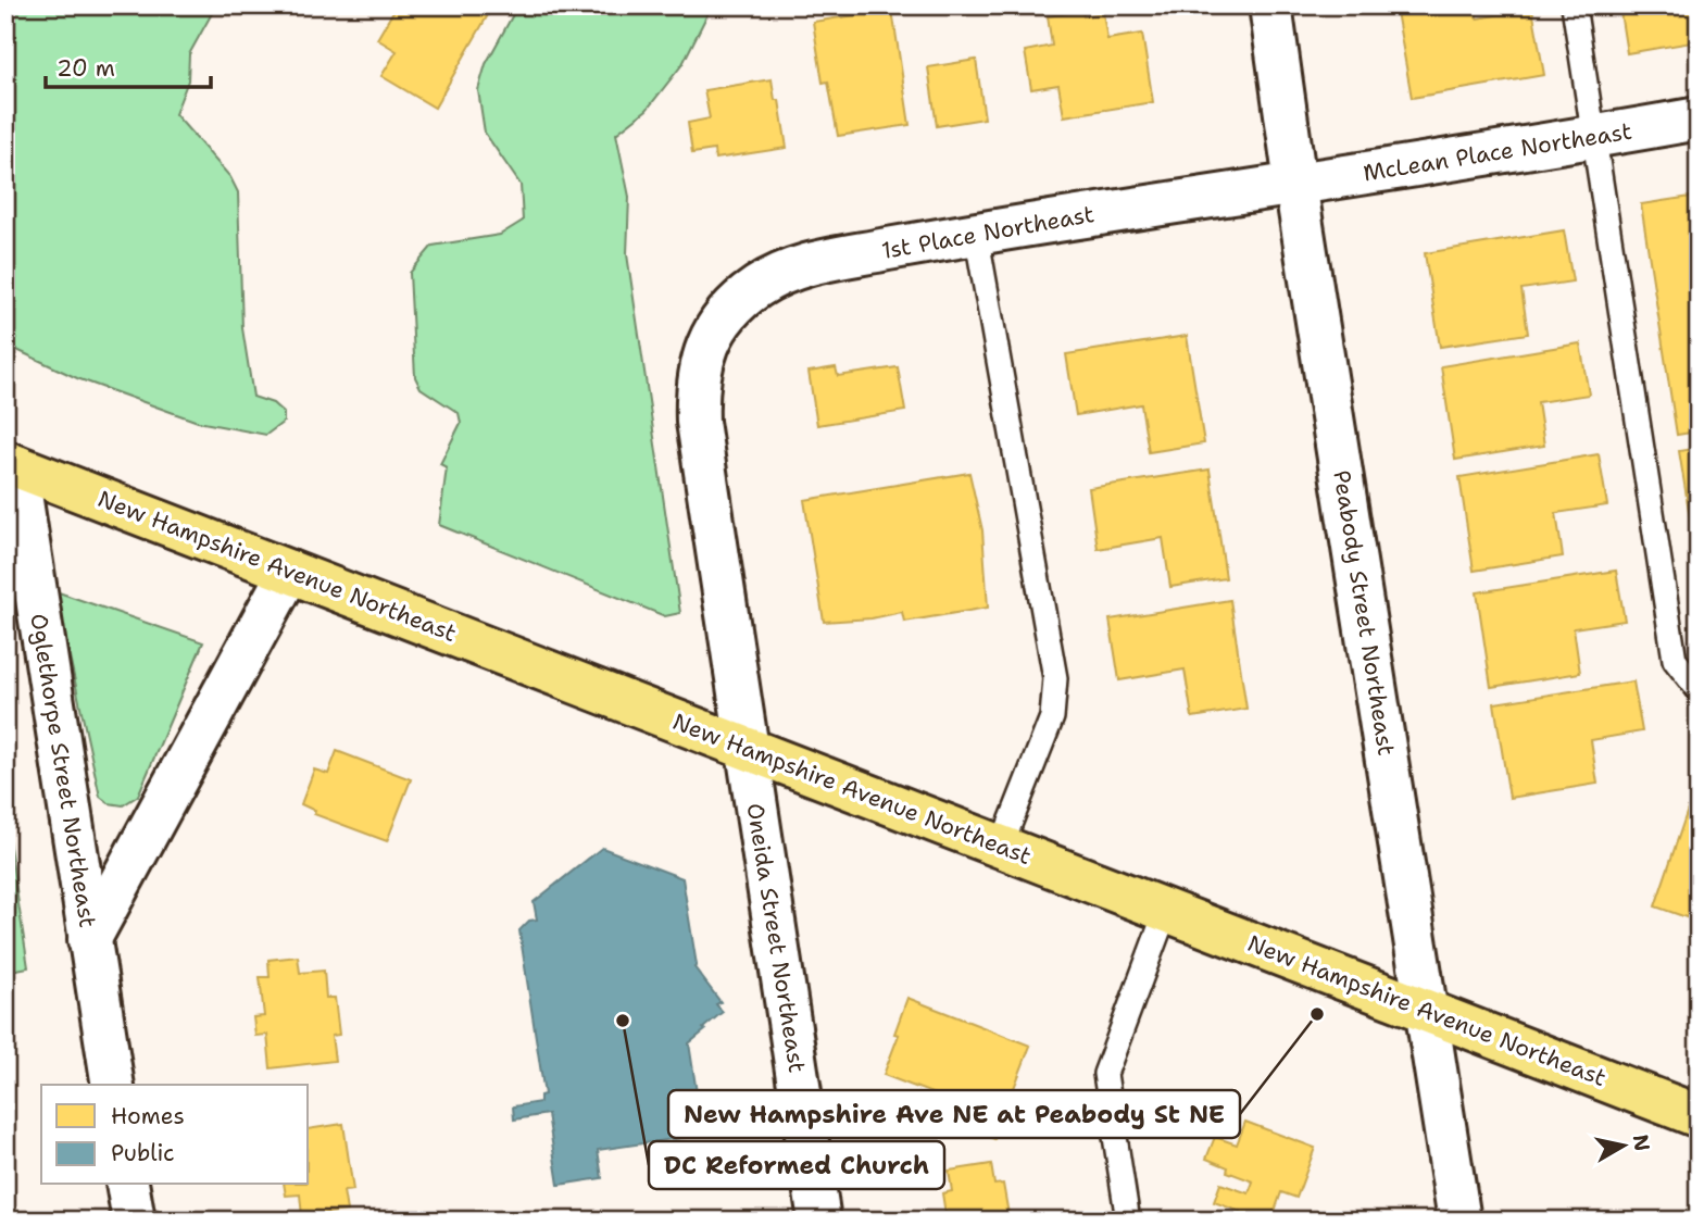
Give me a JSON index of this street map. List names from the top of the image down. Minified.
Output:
{"streets":{"main road":["New Hampshire Avenue Northeast"],"street":["McLean Place Northeast","1st Place Northeast","Peabody Street Northeast","Oglethorpe Street Northeast","Oneida Street Northeast"]},"crossings":[["McLean Place Northeast","1st Place Northeast"],["McLean Place Northeast","Peabody Street Northeast"],["1st Place Northeast","Peabody Street Northeast"],["1st Place Northeast","Oneida Street Northeast"],["New Hampshire Avenue Northeast","Peabody Street Northeast"],["New Hampshire Avenue Northeast","Oglethorpe Street Northeast"],["New Hampshire Avenue Northeast","Oneida Street Northeast"]],"places":["New Hampshire Ave NE at Peabody St NE","DC Reformed Church"],"legend":["Homes","Public"],"scale_bar":"20 m","north":"right"}
